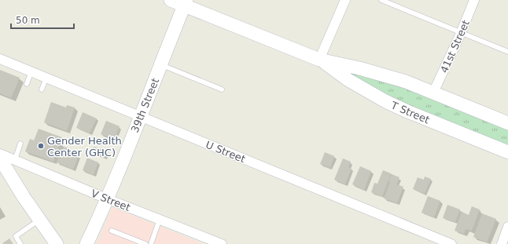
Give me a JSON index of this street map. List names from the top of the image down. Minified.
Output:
{"streets":{"street":["41st Street","39th Street","T Street","U Street","V Street"]},"crossings":[["41st Street","T Street"],["39th Street","T Street"],["39th Street","U Street"],["39th Street","V Street"]],"places":["Gender Health Center (GHC)"],"scale_bar":"50 m"}
